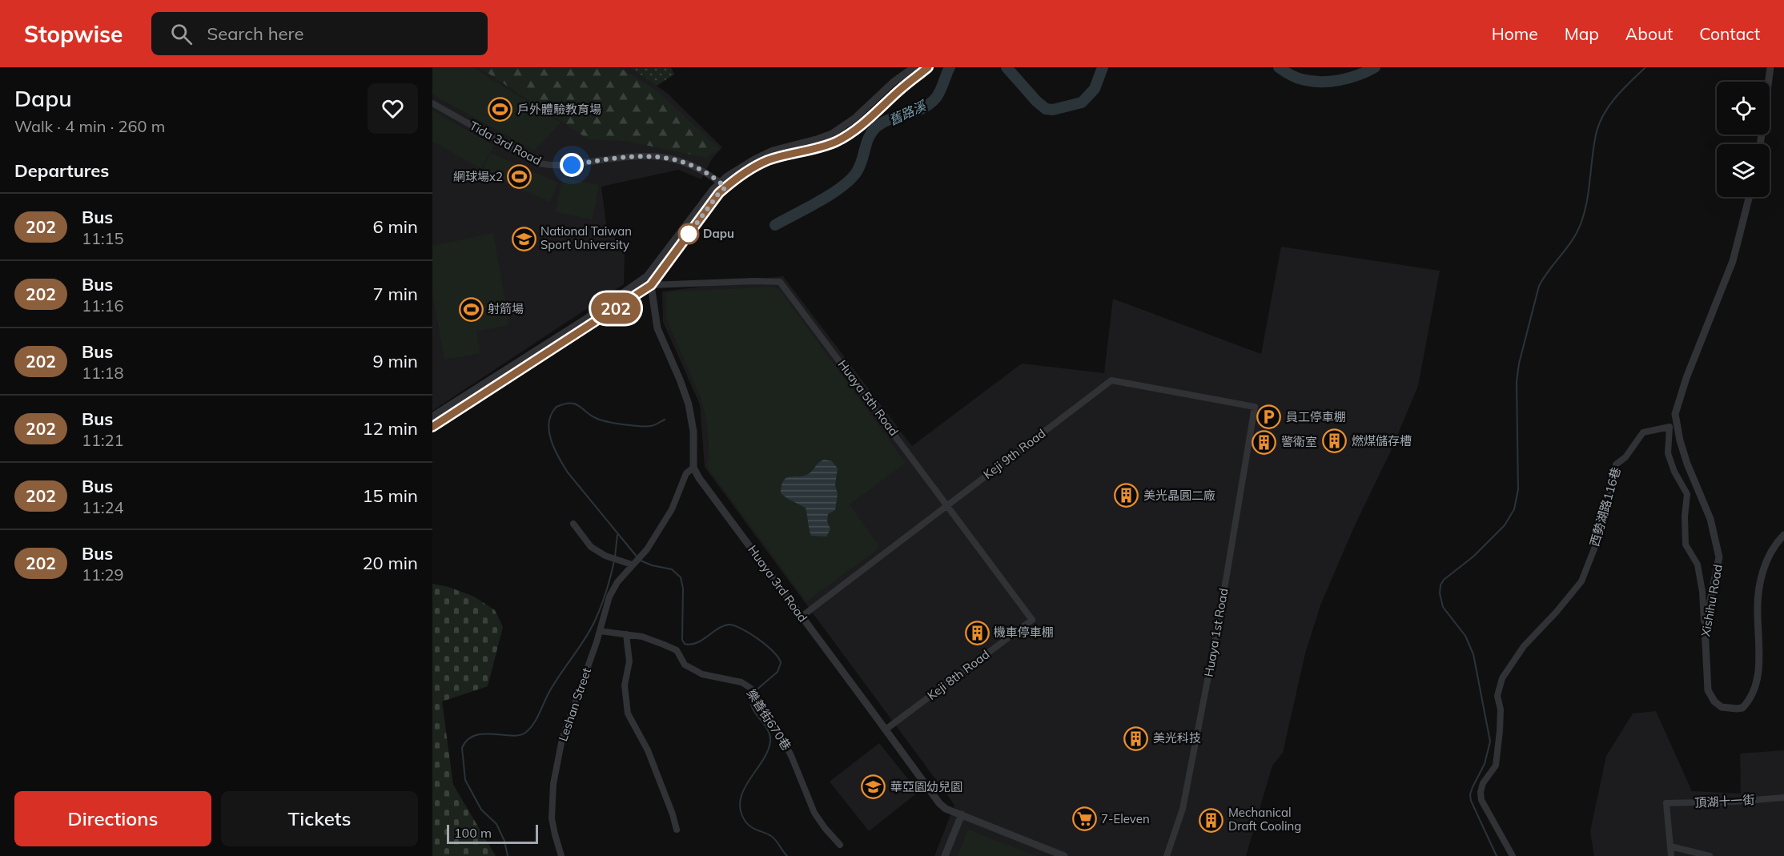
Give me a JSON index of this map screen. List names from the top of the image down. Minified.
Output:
{"streets":{"street":["Tida 3rd Road","Huaya 5th Road","Keji 9th Road","西勢湖路116巷","Huaya 3rd Road","Xishihu Road","Huaya 1st Road","Keji 8th Road","Leshan Street","樂善街670巷","頂湖十一街"]},"crossings":[["Huaya 5th Road","Keji 9th Road"],["Huaya 5th Road","Keji 8th Road"],["Keji 9th Road","Huaya 3rd Road"],["Keji 9th Road","Huaya 1st Road"],["西勢湖路116巷","Xishihu Road"],["Huaya 3rd Road","Keji 8th Road"],["Huaya 3rd Road","Leshan Street"],["Leshan Street","樂善街670巷"]],"water":["舊路溪"],"places":{"sports":["戶外體驗教育場","網球場x2","射箭場"],"other":["Dapu"],"school or university":["National Taiwan Sport University","華亞園幼兒園"],"parking":["員工停車棚"],"building":["燃煤儲存槽","警衛室","美光晶圓二廠","機車停車棚","美光科技","Mechanical Draft Cooling"],"supermarket":["7-Eleven"]},"lines":["bus line 202"],"scale_bar":"100 m","page":{"header":"Stopwise","search":"Search here","nav":["Home","Map","About","Contact"],"heading":[["Dapu","Walk · 4 min · 260 m"],"Departures"],"on_map":"202","list":[{"mark":"202","name":"Bus","note":"11:15","value":"6 min"},{"mark":"202","name":"Bus","note":"11:16","value":"7 min"},{"mark":"202","name":"Bus","note":"11:18","value":"9 min"},{"mark":"202","name":"Bus","note":"11:21","value":"12 min"},{"mark":"202","name":"Bus","note":"11:24","value":"15 min"},{"mark":"202","name":"Bus","note":"11:29","value":"20 min"}],"buttons":["Directions","Tickets"],"scale":"100 m"}}
